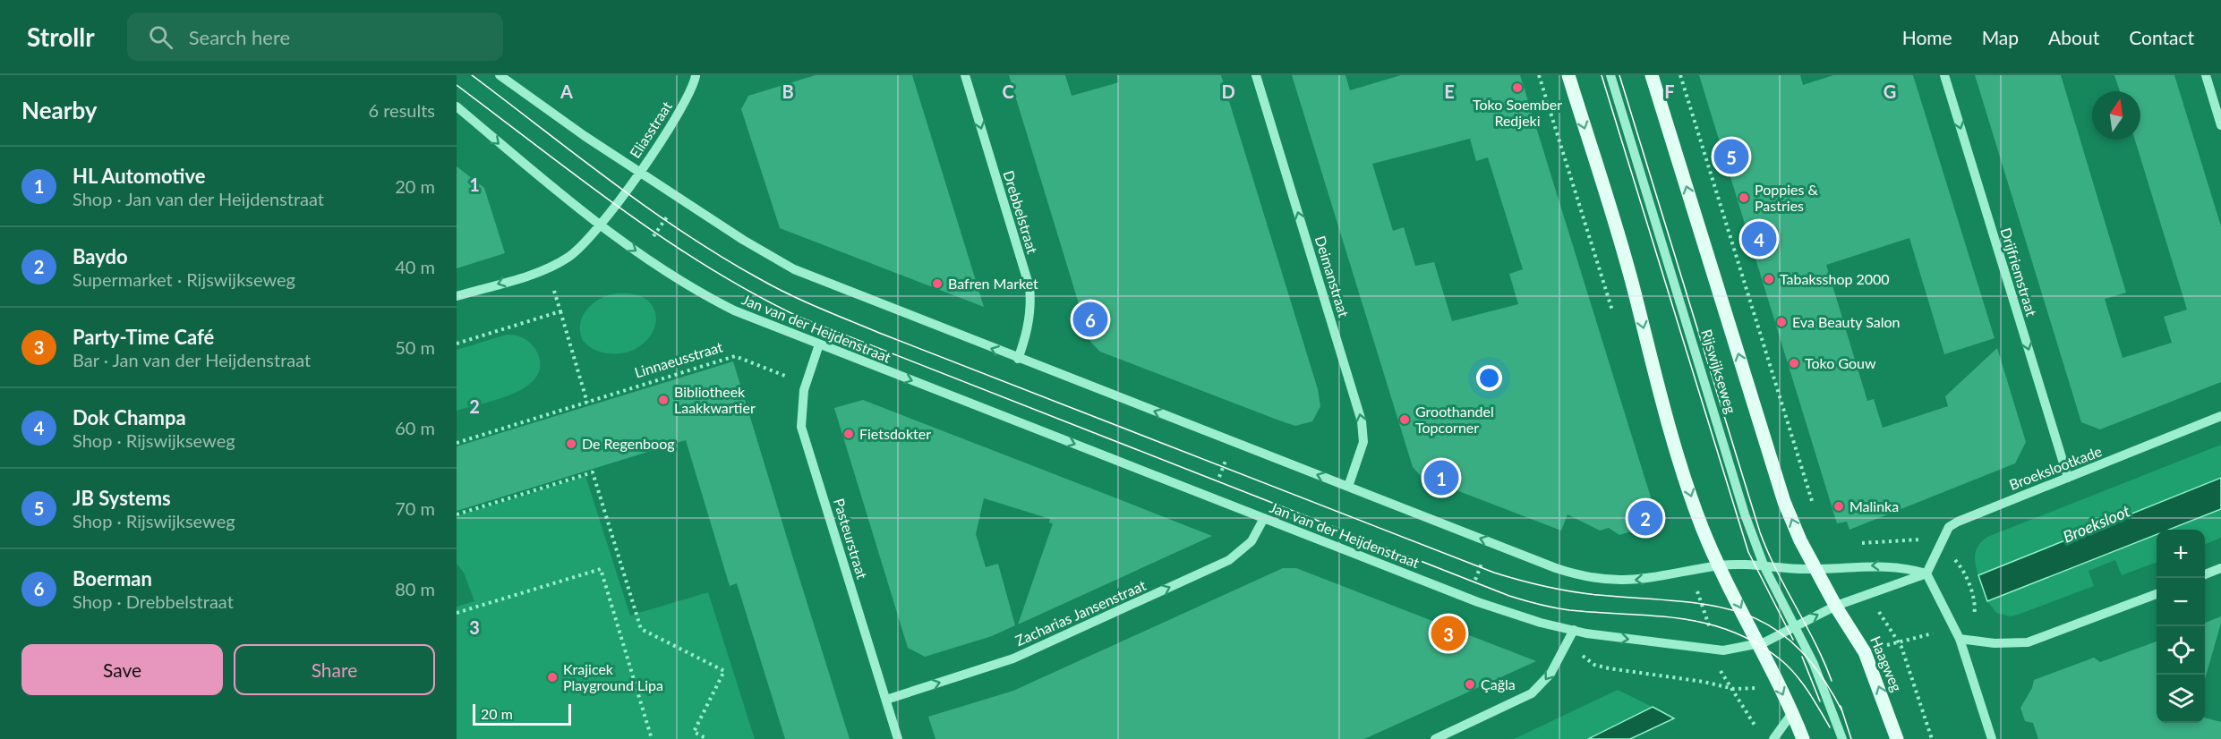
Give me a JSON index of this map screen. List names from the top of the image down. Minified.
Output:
{"streets":{"main road":["Rijswijkseweg","Haagweg"],"street":["Eliasstraat","Drebbelstraat","Drijfriemstraat","Deimanstraat","Jan van der Heijdenstraat","Broekslootkade","Pasteurstraat","Zacharias Jansenstraat"],"path":["Linnaeusstraat"]},"crossings":[["Drijfriemstraat","Broekslootkade"],["Jan van der Heijdenstraat","Rijswijkseweg"],["Jan van der Heijdenstraat","Pasteurstraat"],["Jan van der Heijdenstraat","Zacharias Jansenstraat"],["Jan van der Heijdenstraat","Haagweg"],["Linnaeusstraat","Pasteurstraat"],["Rijswijkseweg","Haagweg"],["Pasteurstraat","Zacharias Jansenstraat"]],"one_way":["Drebbelstraat","Drijfriemstraat","Deimanstraat","Zacharias Jansenstraat"],"water":["Broeksloot"],"places":["Toko Soember Redjeki","Poppies & Pastries","Tabaksshop 2000","Bafren Market","Eva Beauty Salon","Toko Gouw","Bibliotheek Laakkwartier","Groothandel Topcorner","Fietsdokter","De Regenboog","Malinka","Krajicek Playground Lipa","Çağla"],"scale_bar":"20 m","north":"top","page":{"header":"Strollr","search":"Search here","nav":["Home","Map","About","Contact"],"heading":["Nearby","6 results"],"pins":["5","4","6","1","2","3"],"list":[{"mark":"1","name":"HL Automotive","note":"Shop · Jan van der Heijdenstraat","value":"20 m"},{"mark":"2","name":"Baydo","note":"Supermarket · Rijswijkseweg","value":"40 m"},{"mark":"3","name":"Party-Time Café","note":"Bar · Jan van der Heijdenstraat","value":"50 m"},{"mark":"4","name":"Dok Champa","note":"Shop · Rijswijkseweg","value":"60 m"},{"mark":"5","name":"JB Systems","note":"Shop · Rijswijkseweg","value":"70 m"},{"mark":"6","name":"Boerman","note":"Shop · Drebbelstraat","value":"80 m"}],"map_buttons":["+","−"],"buttons":["Save","Share"],"scale":"20 m"},"grid":{"columns":["A","B","C","D","E","F","G"],"rows":["1","2","3"]}}
